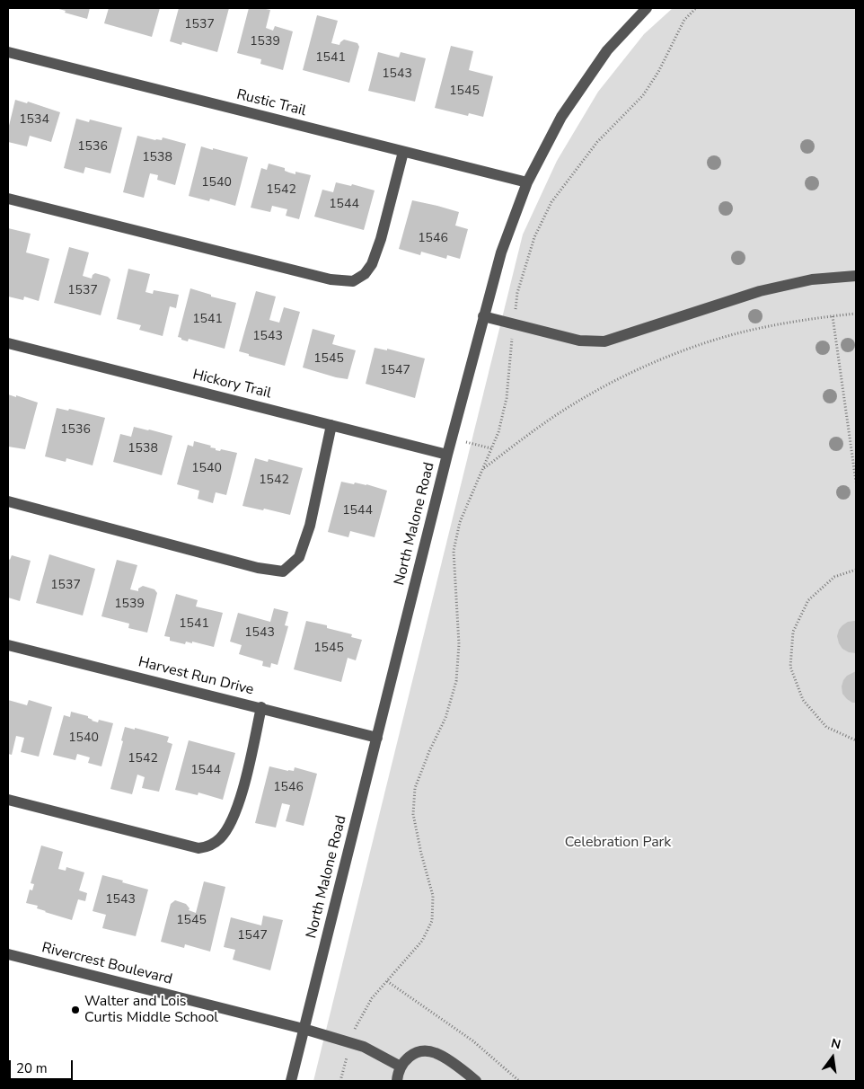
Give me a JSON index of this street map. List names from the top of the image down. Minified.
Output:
{"streets":{"street":["Rustic Trail","Hickory Trail","North Malone Road","Harvest Run Drive","Rivercrest Boulevard"]},"crossings":[["Rustic Trail","North Malone Road"],["Hickory Trail","North Malone Road"],["North Malone Road","Harvest Run Drive"],["North Malone Road","Rivercrest Boulevard"]],"parks":["Celebration Park"],"places":["Walter and Lois Curtis Middle School"],"house_numbers":["1537","1539","1541","1543","1545","1534","1536","1538","1540","1542","1544","1546","1537","1541","1543","1545","1547","1536","1538","1540","1542","1544","1537","1539","1541","1543","1545","1540","1542","1544","1546","1543","1545","1547"],"scale_bar":"20 m","north":"top"}
